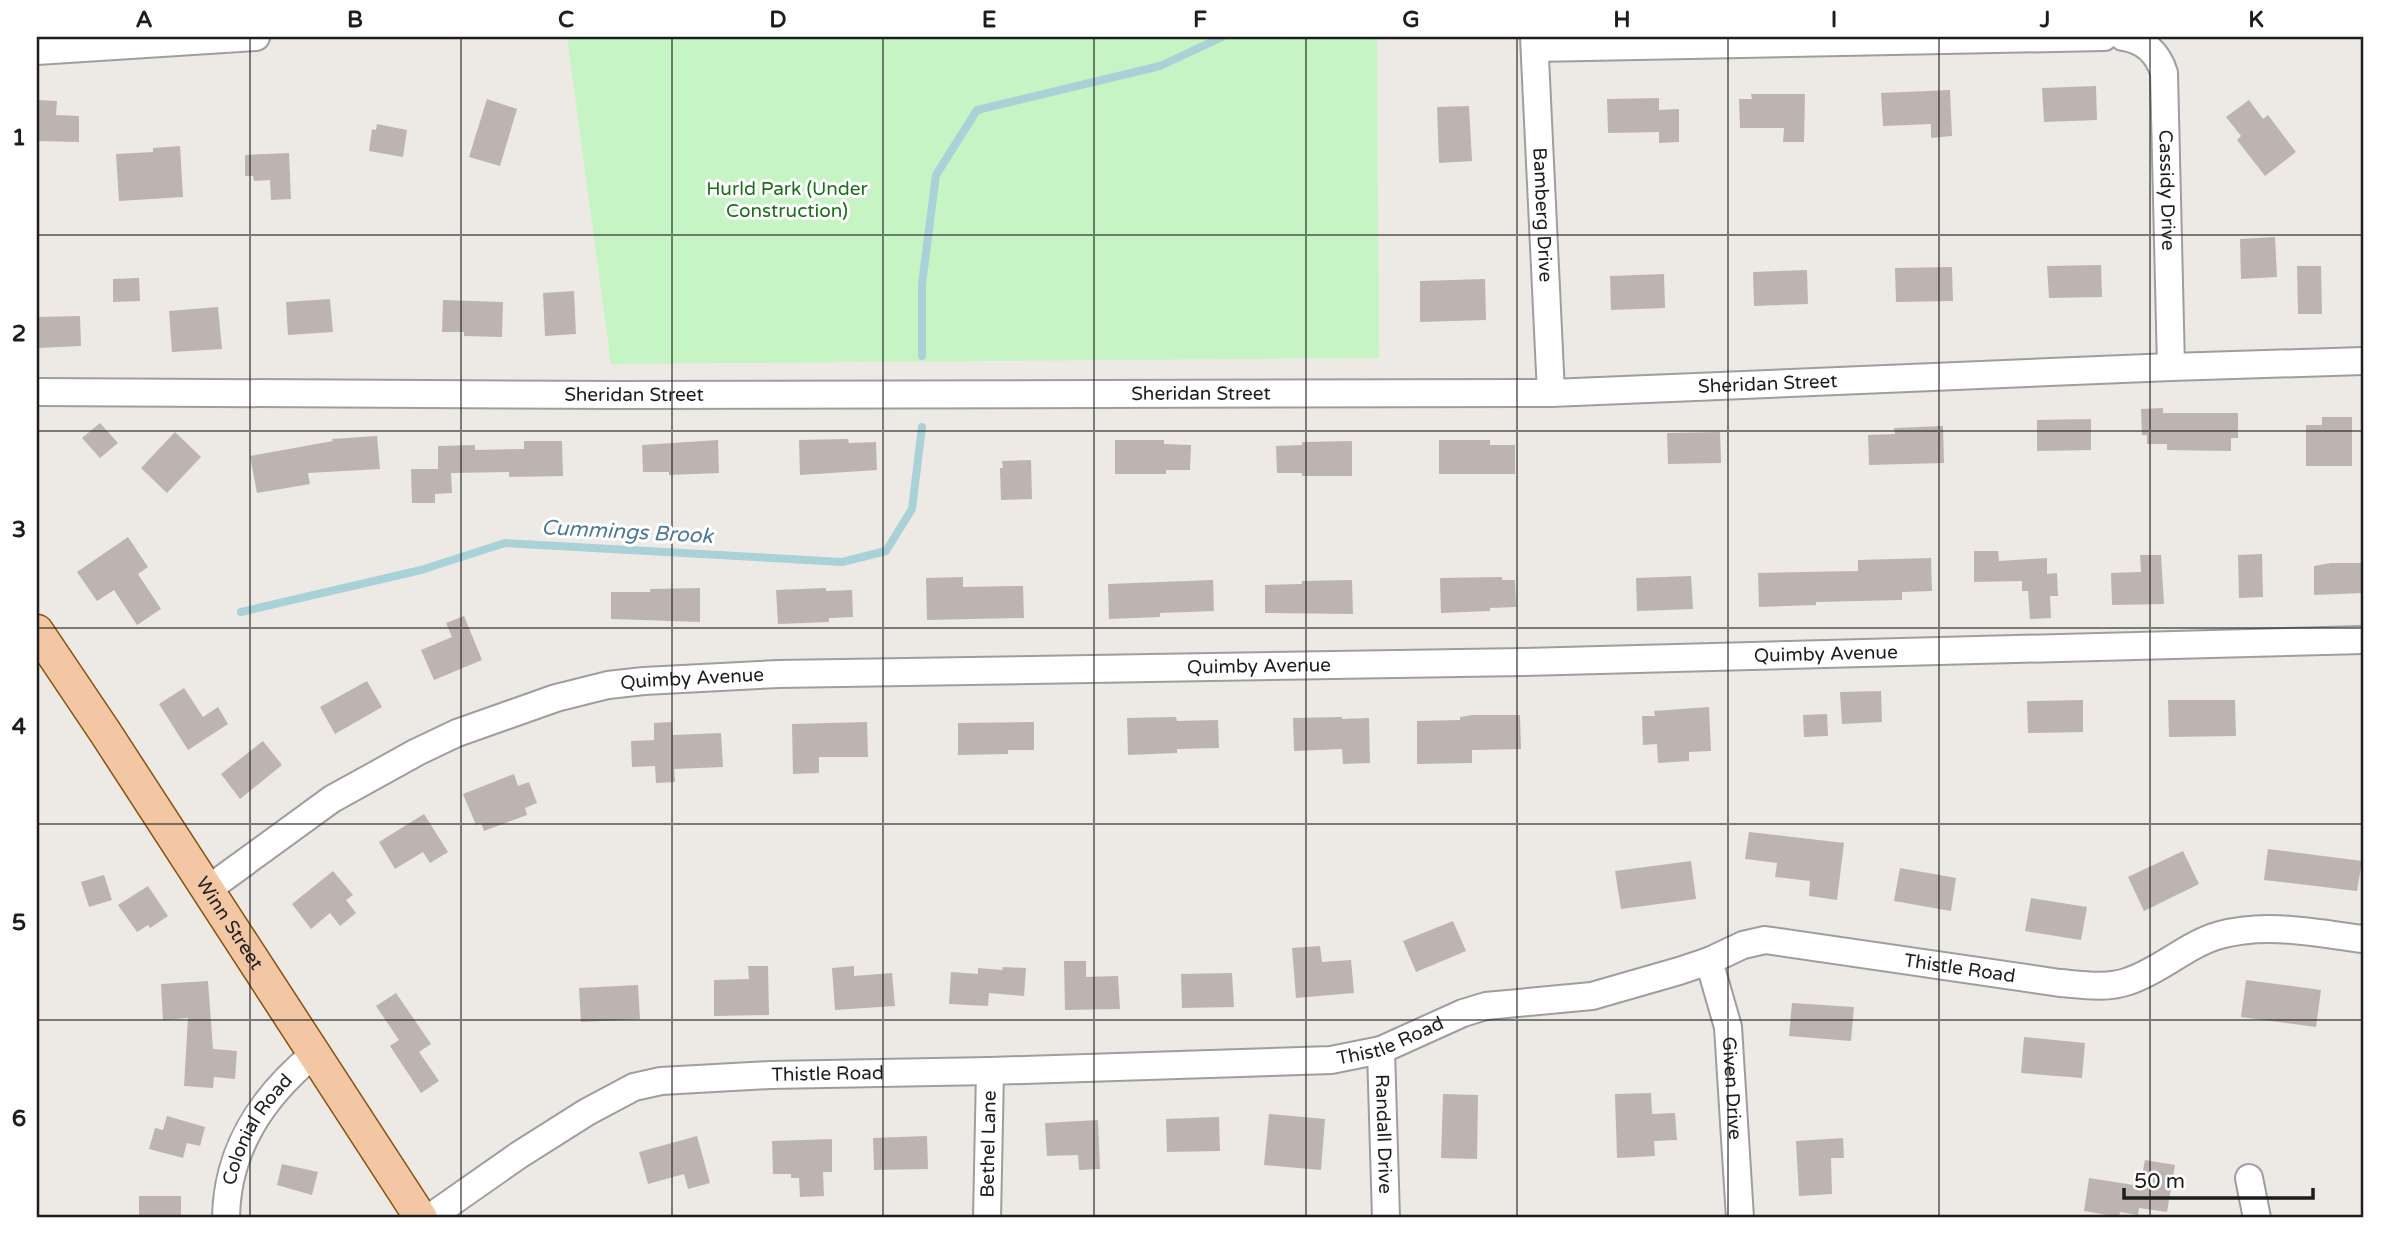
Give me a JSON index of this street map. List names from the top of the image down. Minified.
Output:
{"streets":{"main road":["Winn Street"],"street":["Cassidy Drive","Bamberg Drive","Sheridan Street","Quimby Avenue","Thistle Road","Given Drive","Colonial Road","Randall Drive","Bethel Lane"]},"crossings":[["Cassidy Drive","Sheridan Street"],["Bamberg Drive","Sheridan Street"],["Quimby Avenue","Winn Street"],["Winn Street","Colonial Road"],["Thistle Road","Given Drive"],["Thistle Road","Randall Drive"],["Thistle Road","Bethel Lane"]],"water":["Cummings Brook"],"parks":["Hurld Park (Under Construction)"],"scale_bar":"50 m","grid":{"columns":["A","B","C","D","E","F","G","H","I","J","K"],"rows":["1","2","3","4","5","6"]}}
